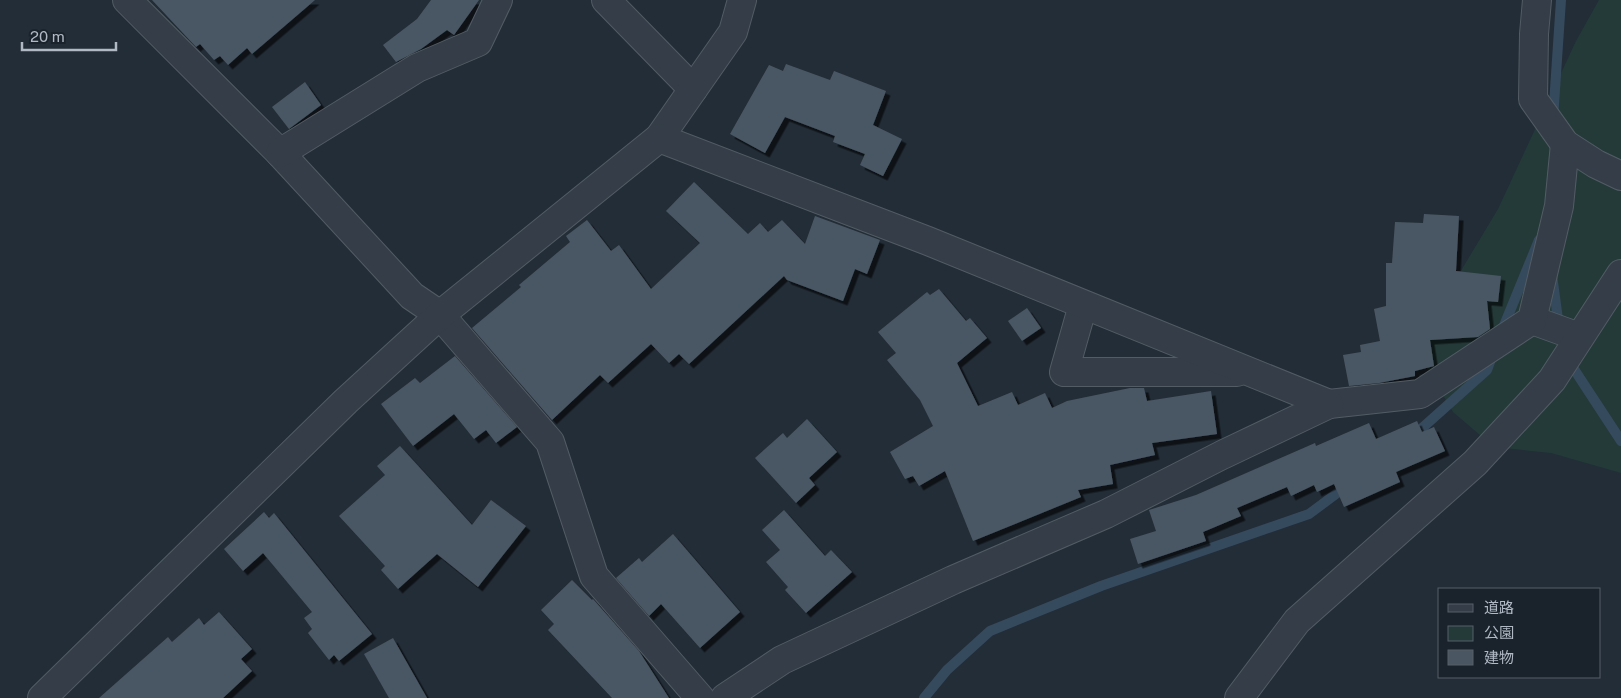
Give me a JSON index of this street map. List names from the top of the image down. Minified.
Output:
{"legend":["道路","公園","建物"],"scale_bar":"20 m"}
